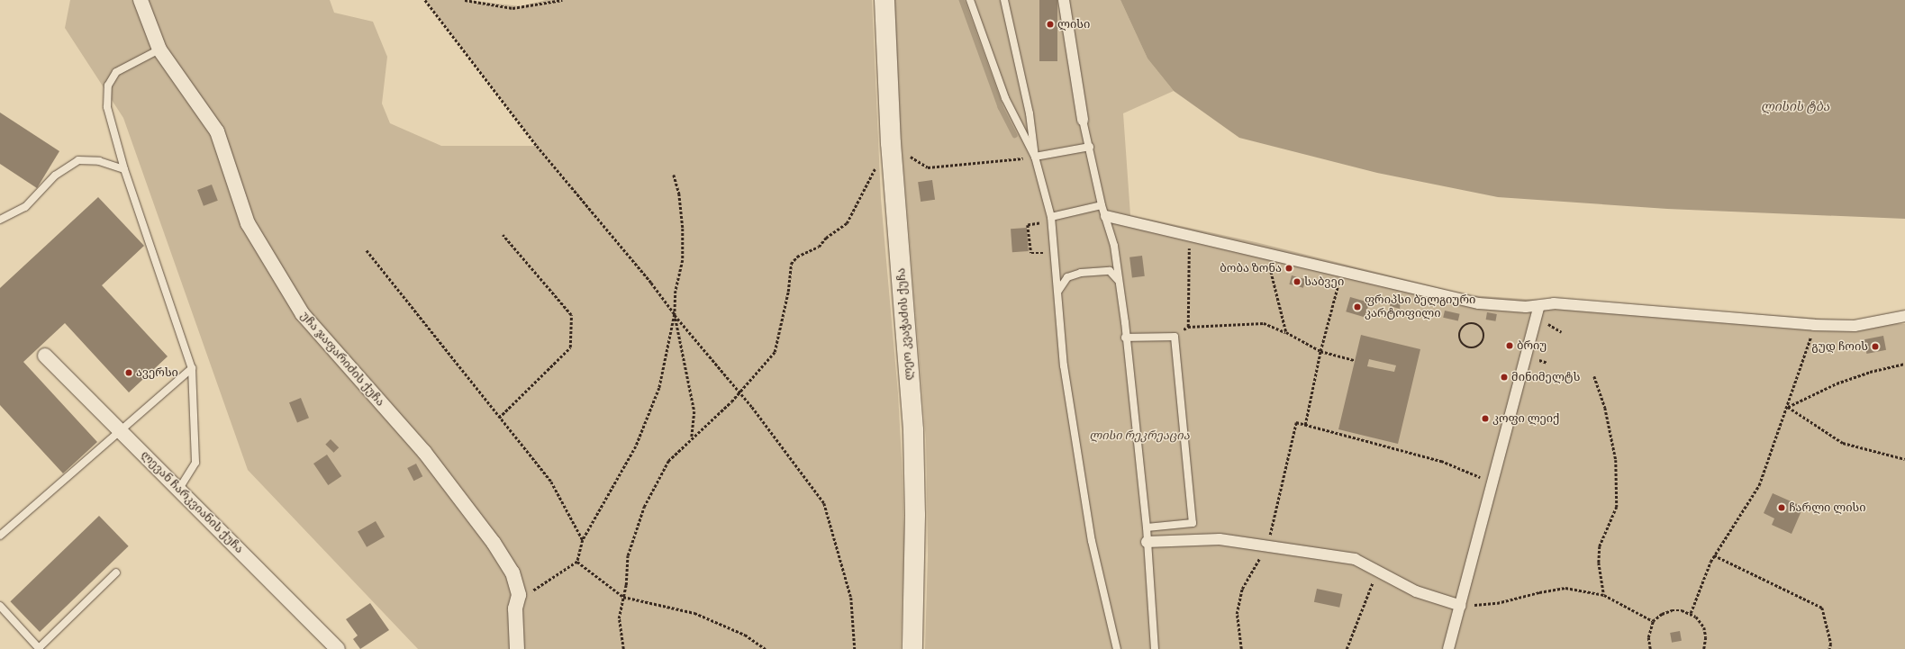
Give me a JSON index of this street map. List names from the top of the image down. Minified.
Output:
{"streets":{"main road":["ლეო კვაჭაძის ქუჩა"],"street":["უჩა ჯაფარიძის ქუჩა","ლევან ჩარკვიანის ქუჩა"]},"water":["ლისის ტბა"],"parks":["ლისი რეკრეაცია"],"places":["ლისი","ბობა ზონა","საბვეი","ფრიპსი ბელგიური კარტოფილი","ბრიუ","გუდ ჩოის","ავერსი","მინიმელტს","კოფი ლეიქ","ჩარლი ლისი"]}
